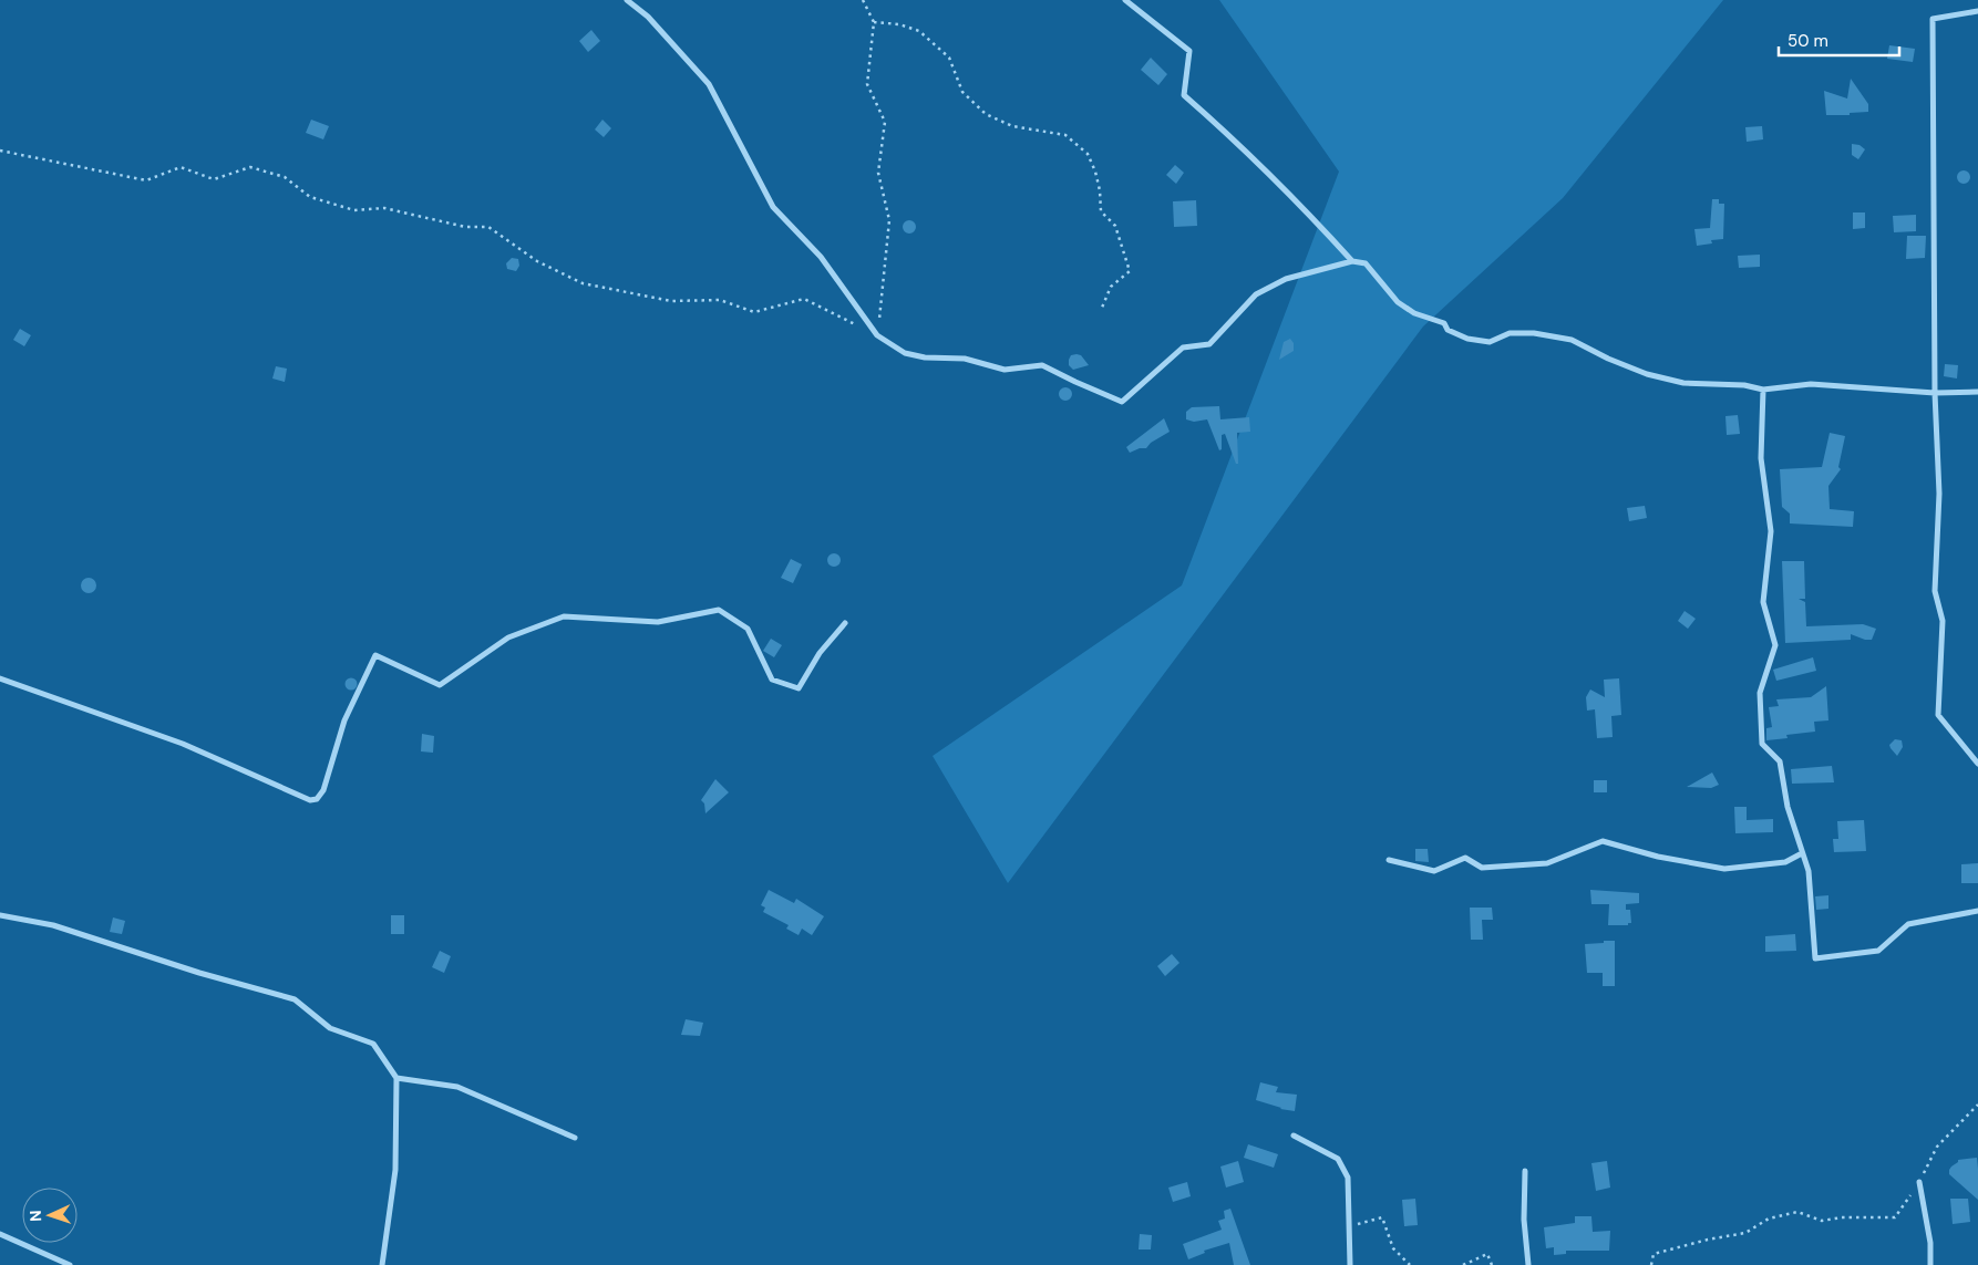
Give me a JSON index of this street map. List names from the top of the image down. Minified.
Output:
{"scale_bar":"50 m","north":"left"}
